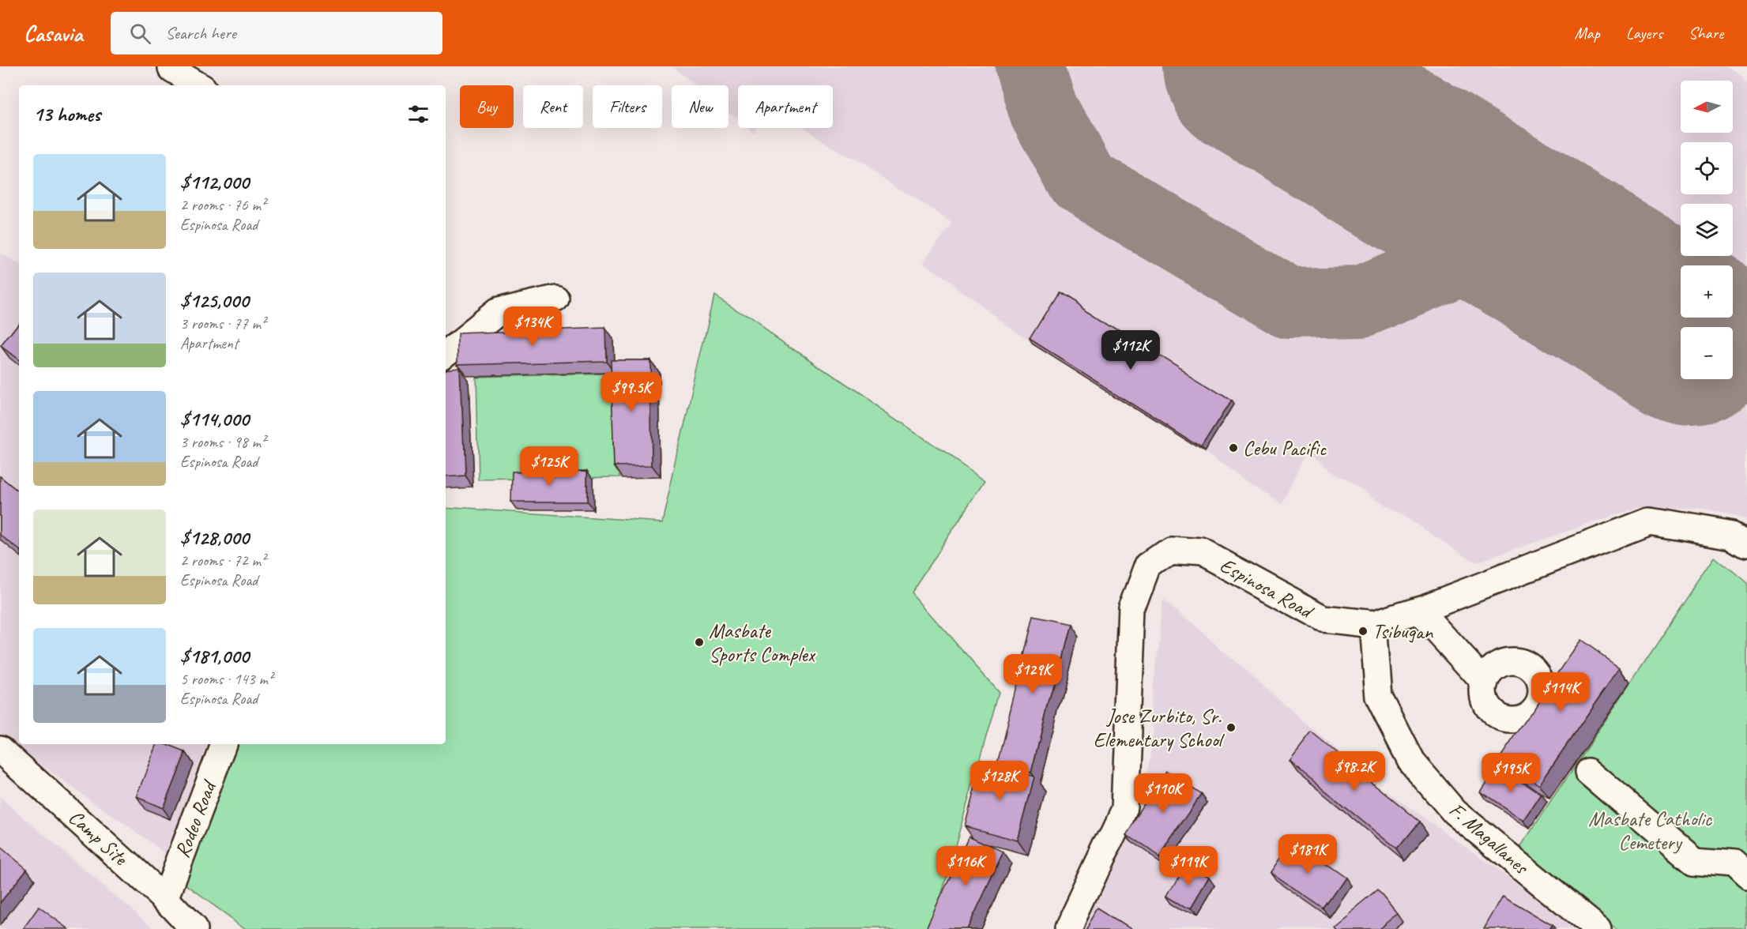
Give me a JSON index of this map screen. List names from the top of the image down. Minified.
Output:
{"streets":{"street":["Espinosa Road","Rodeo Road","Camp Site","F. Magallanes"]},"crossings":[["Espinosa Road","F. Magallanes"],["Rodeo Road","Camp Site"]],"parks":["Masbate Catholic Cemetery"],"places":["Cebu Pacific","Tsibugan","Masbate Sports Complex","Jose Zurbito, Sr. Elementary School"],"north":"left","page":{"header":"Casavia","search":"Search here","nav":["Map","Layers","Share"],"map_buttons":["+","−"],"chip":["Buy","Rent","Filters","New","Apartment"],"heading":"13 homes","list":[{"name":"$112,000","note":"2 rooms · 76 m² · Espinosa Road"},{"name":"$125,000","note":"3 rooms · 77 m² · Apartment"},{"name":"$114,000","note":"3 rooms · 98 m² · Espinosa Road"},{"name":"$128,000","note":"2 rooms · 72 m² · Espinosa Road"},{"name":"$181,000","note":"5 rooms · 143 m² · Espinosa Road"}],"price":["$134K","$112K","$99.5K","$125K","$129K","$114K","$98.2K","$195K","$128K","$110K","$181K","$116K","$119K"]}}
